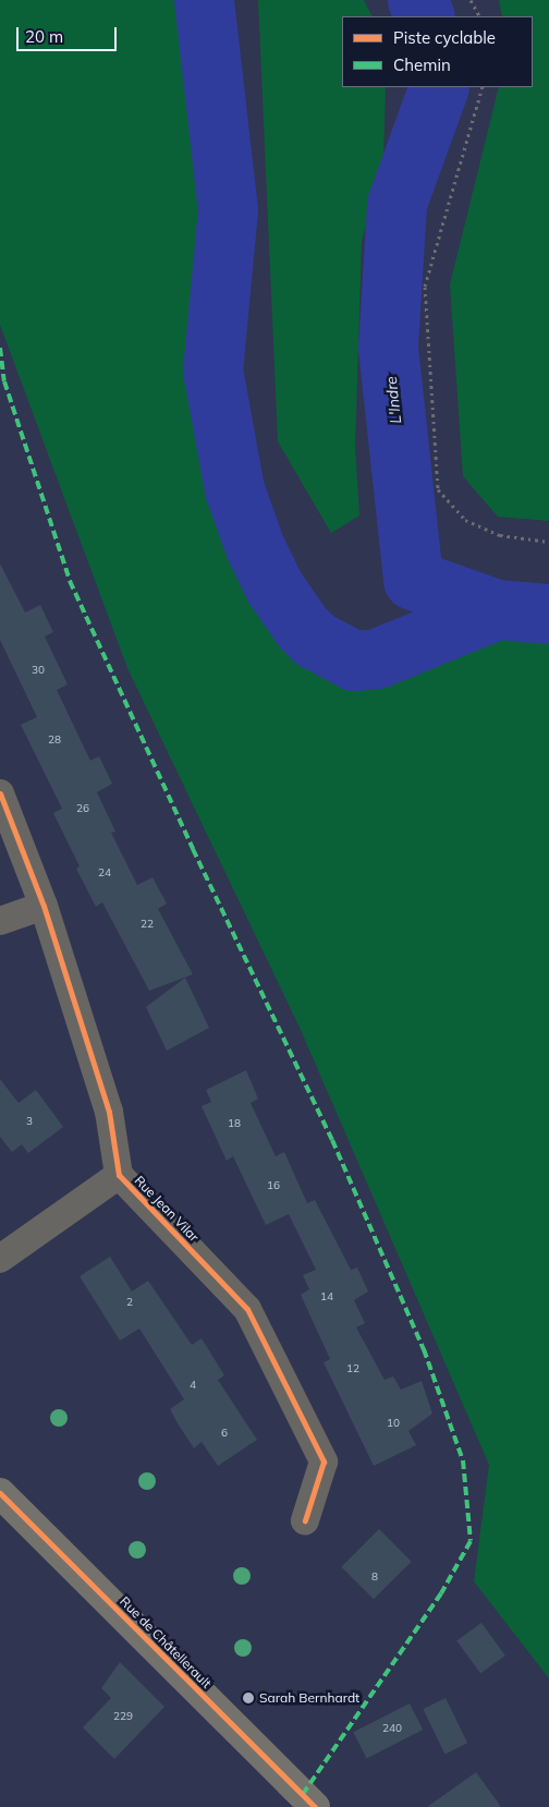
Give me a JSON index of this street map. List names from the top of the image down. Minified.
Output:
{"streets":{"main road":["Rue de Châtellerault"],"street":["Rue Jean Vilar"]},"water":["L'Indre"],"places":["Sarah Bernhardt"],"house_numbers":["30","28","26","24","22","3","18","16","14","2","12","4","10","6","8","229","240"],"legend":["Piste cyclable","Chemin"],"scale_bar":"20 m"}
